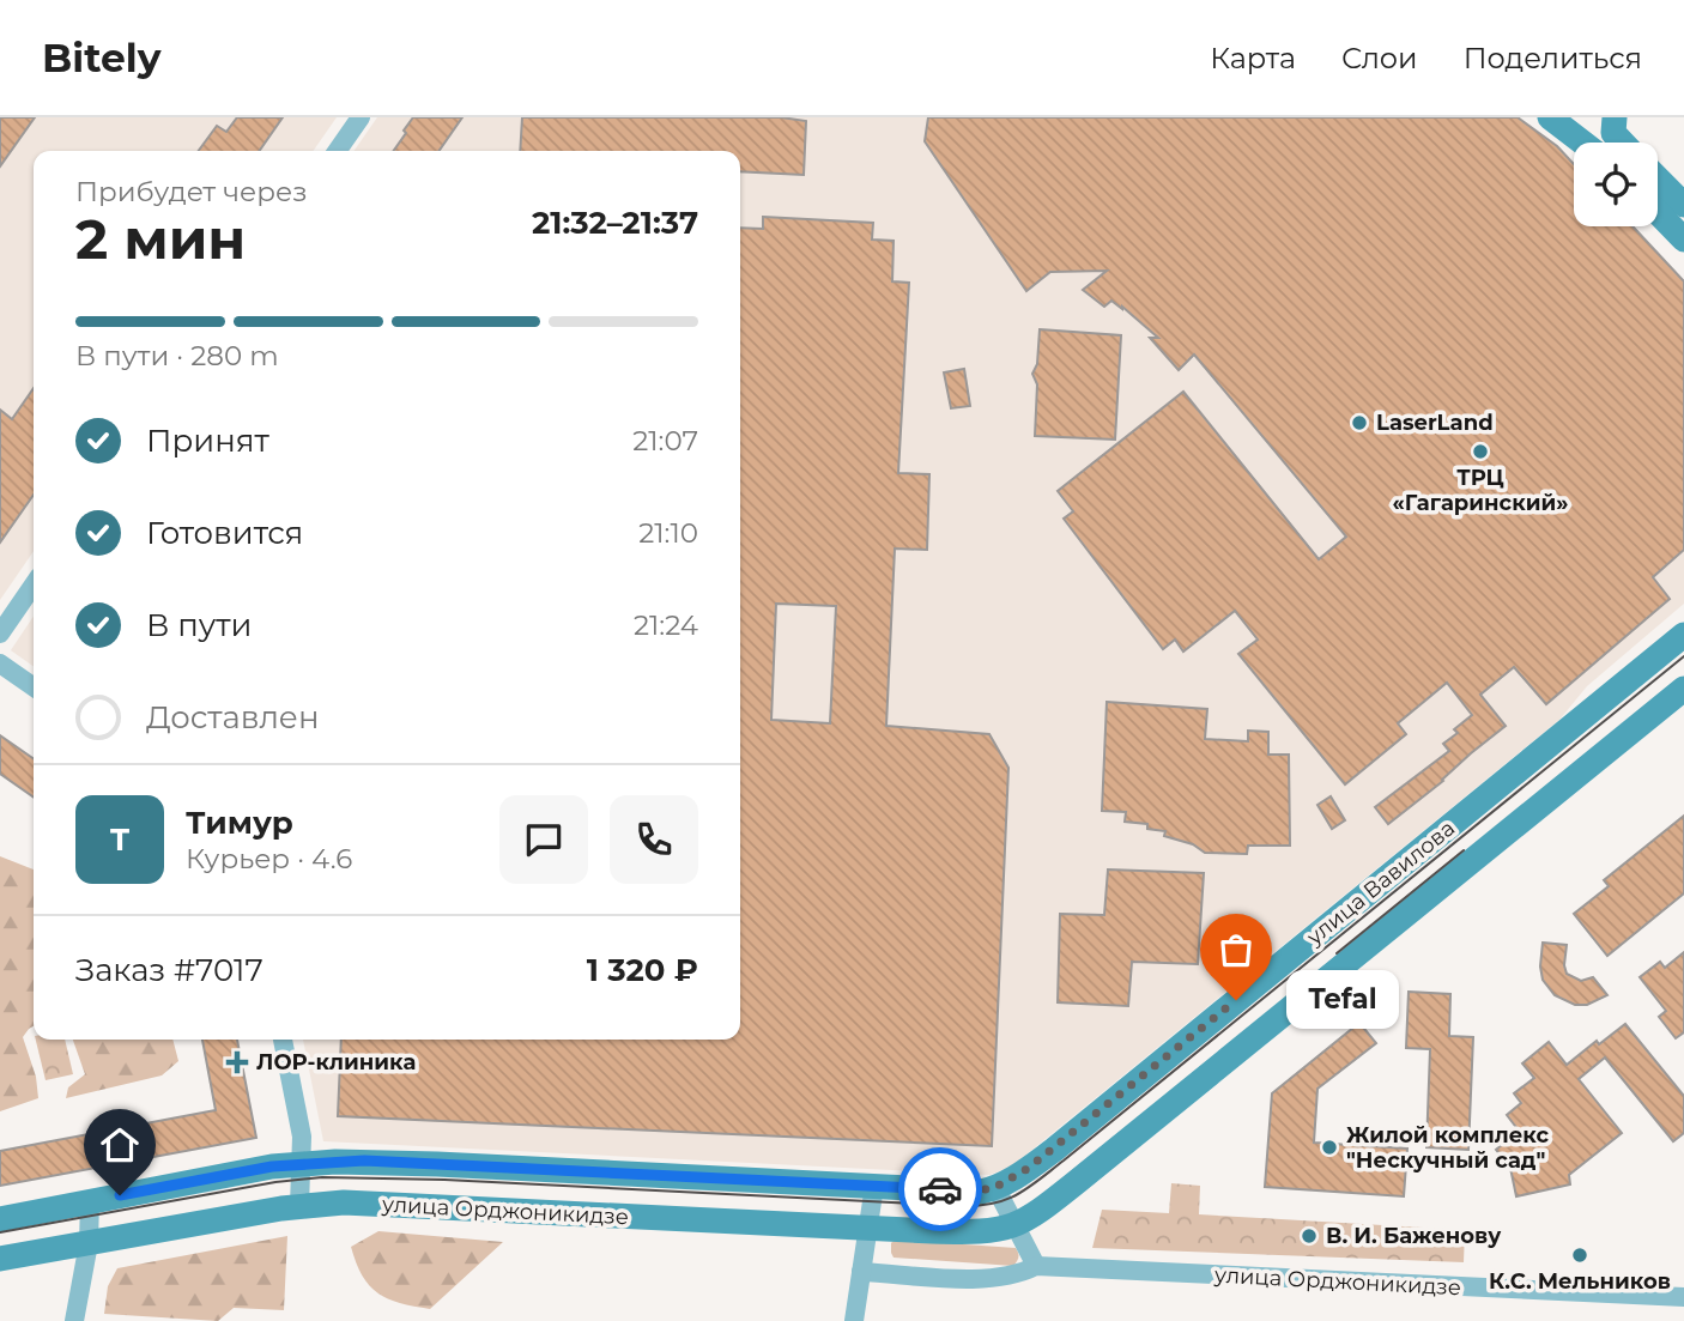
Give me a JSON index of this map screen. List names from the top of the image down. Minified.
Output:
{"streets":{"main road":["улица Вавилова","улица Орджоникидзе"]},"crossings":[["улица Вавилова","улица Орджоникидзе"]],"places":{"other":["LaserLand","ТРЦ «Гагаринский»","Tefal","Жилой комплекс \"Нескучный сад\"","В. И. Баженову","К.С. Мельников"],"health":["ЛОР-клиника"]},"page":{"header":"Bitely","nav":["Карта","Слои","Поделиться"],"heading":["2 мин","Прибудет через","21:32–21:37"],"panel":["Тимур","Курьер · 4.6","Заказ #7017","1 320 ₽"],"bar":"В пути · 280 m","list":[["Принят","21:07"],["Готовится","21:10"],["В пути","21:24"],"Доставлен"],"round":"Т","bubble":"Tefal"}}
